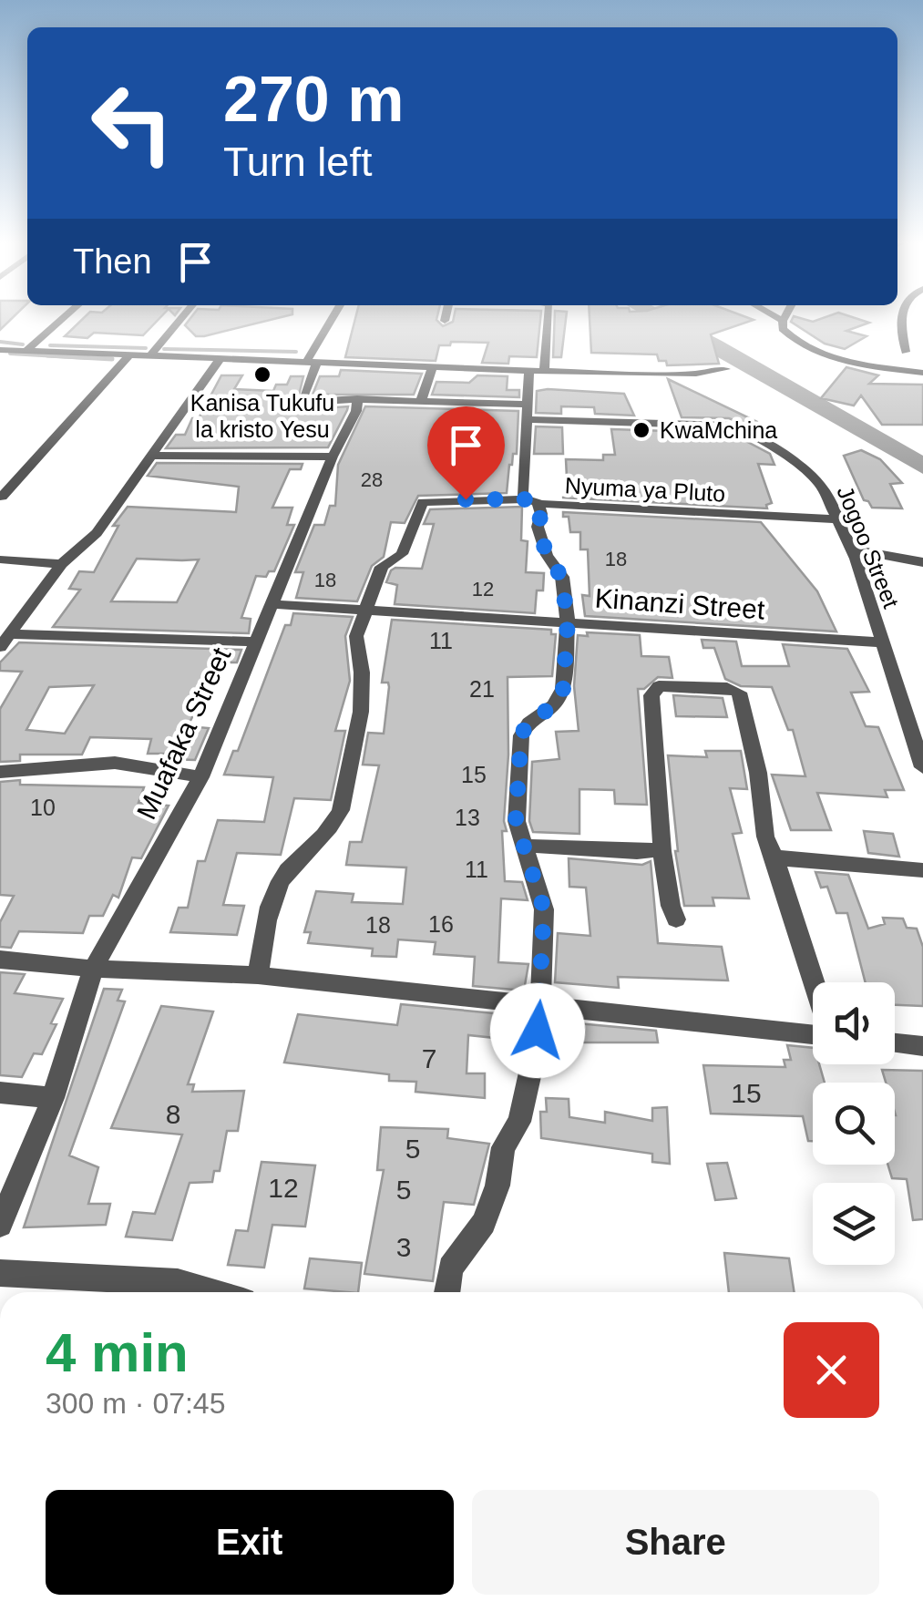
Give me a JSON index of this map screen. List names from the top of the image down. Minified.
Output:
{"streets":{"street":["Nyuma ya Pluto","Jogoo Street","Kinanzi Street","Muafaka Street"]},"crossings":[["Nyuma ya Pluto","Jogoo Street"],["Jogoo Street","Kinanzi Street"],["Jogoo Street","Muafaka Street"],["Kinanzi Street","Muafaka Street"]],"places":["Kanisa Tukufu la kristo Yesu","KwaMchina"],"house_numbers":["28","18","18","12","11","21","15","10","13","11","16","18","7","15","8","5","12","5","3"],"page":{"turn":["270 m","Turn left"],"then":"Then","heading":["4 min","300 m · 07:45"],"buttons":["Exit","Share"]}}
